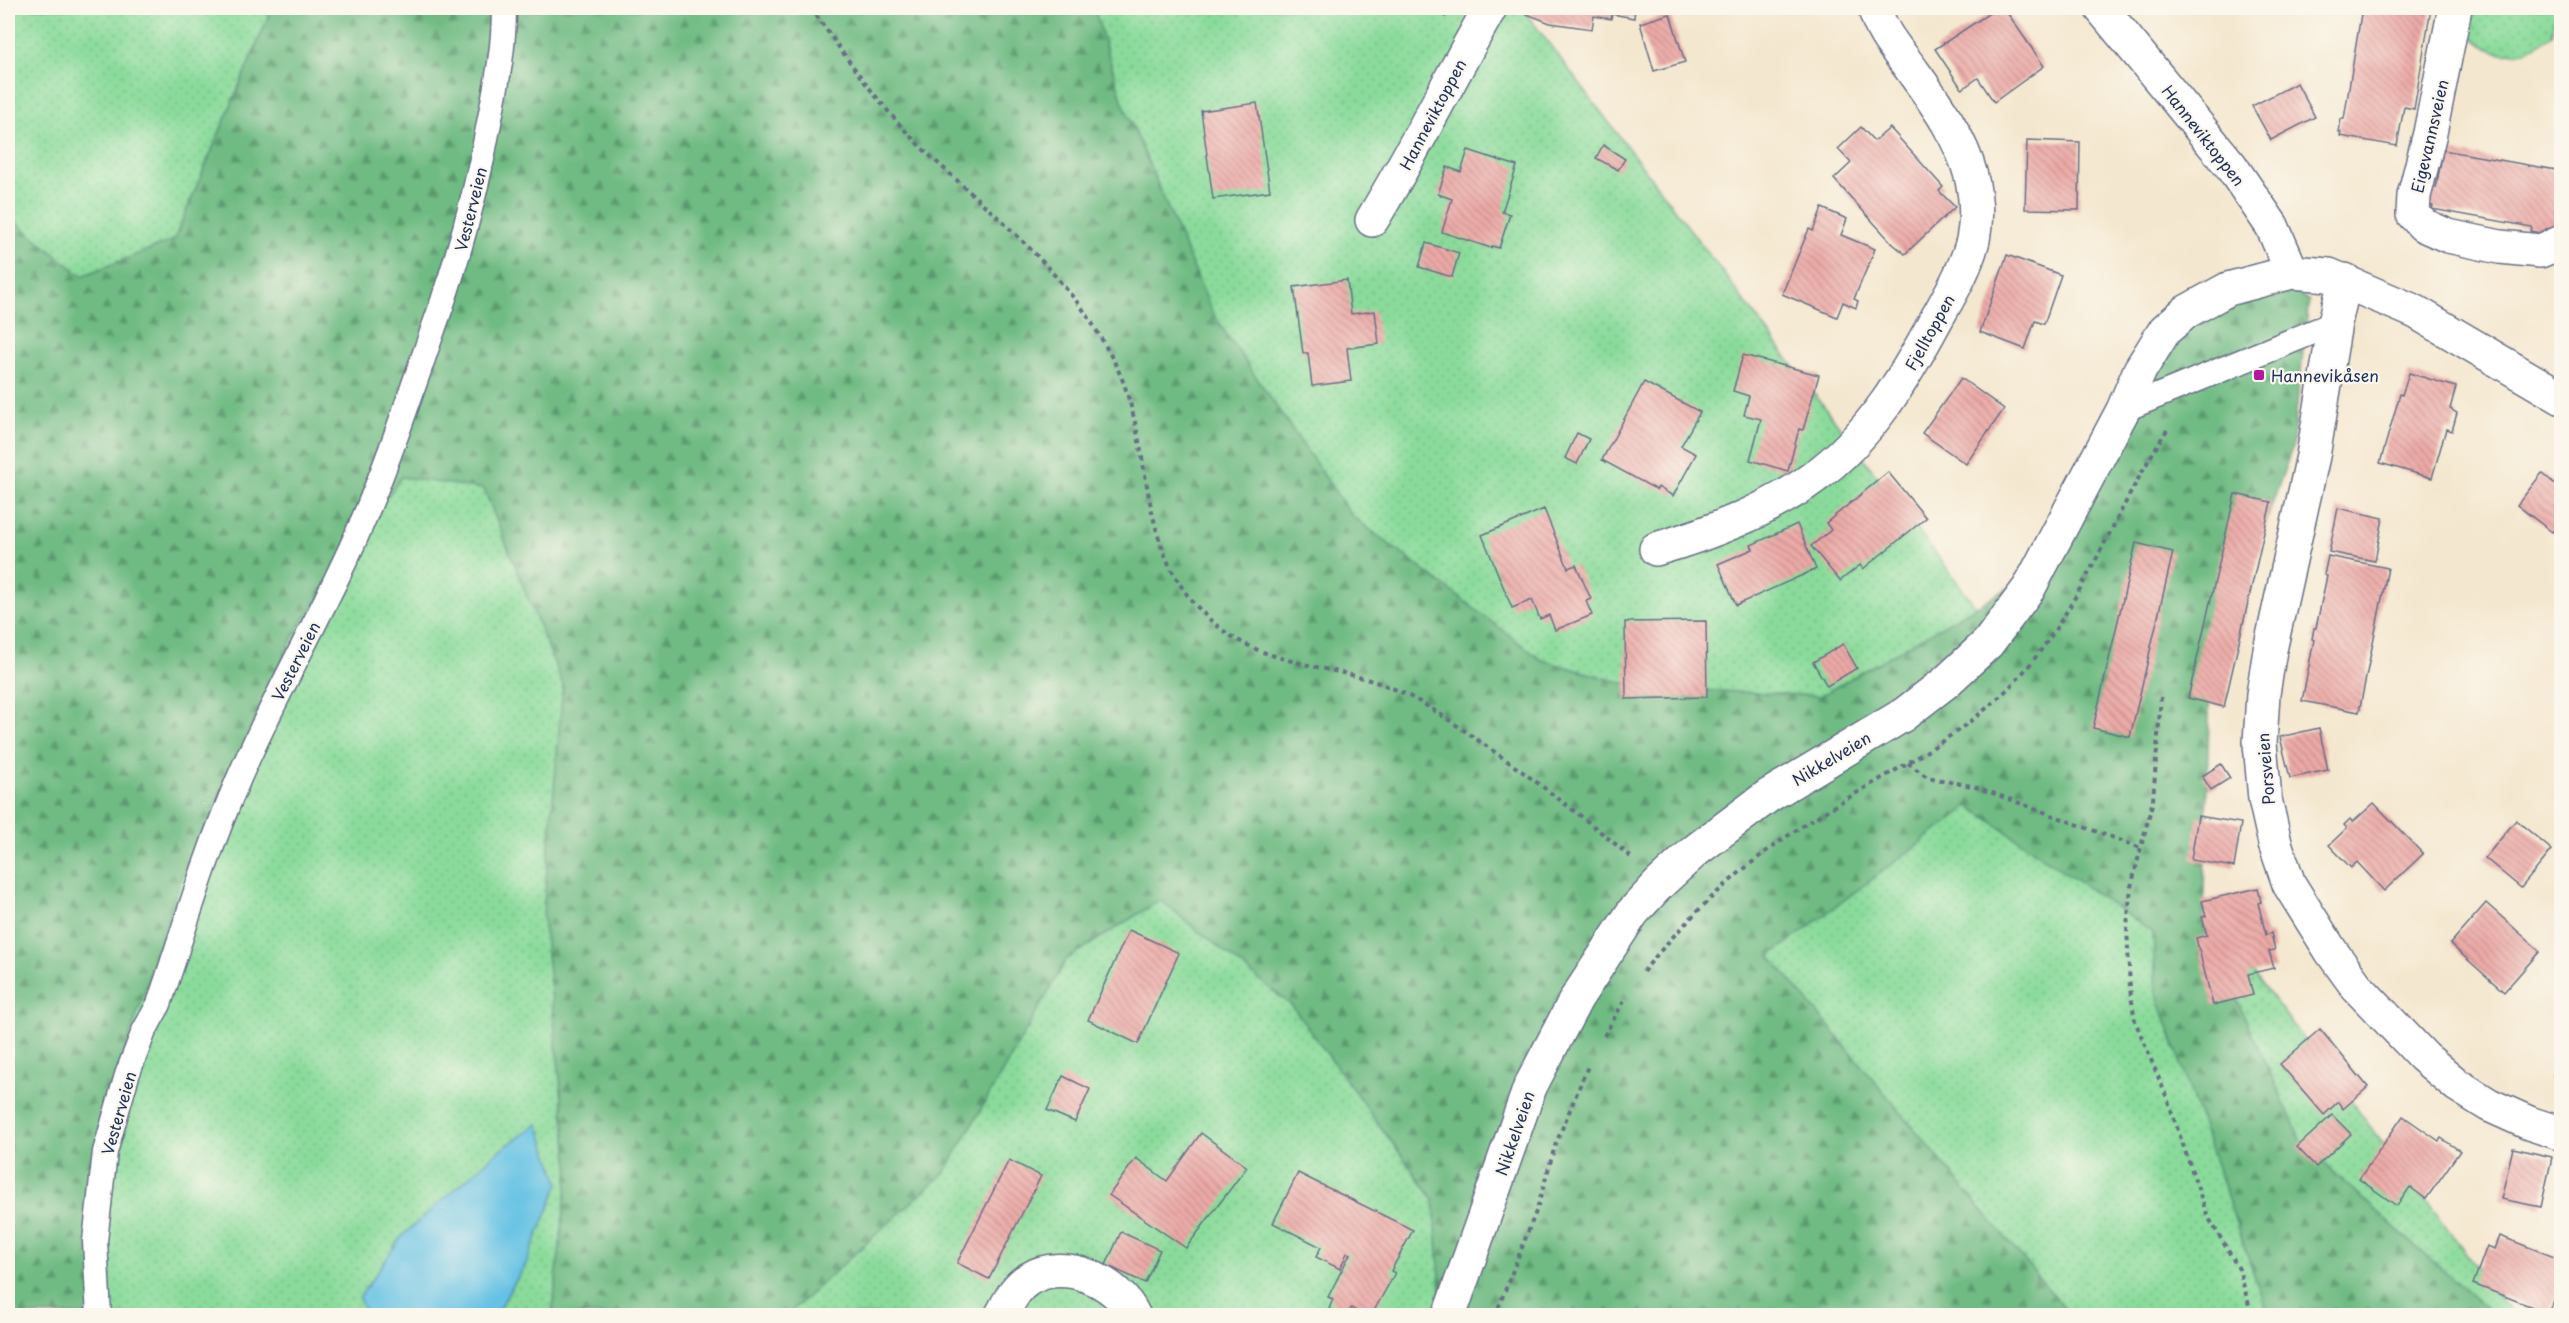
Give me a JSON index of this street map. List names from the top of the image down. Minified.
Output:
{"streets":{"street":["Hanneviktoppen","Eigevannsveien","Fjelltoppen","Nikkelveien","Porsveien"],"lane":["Vesterveien"]},"crossings":[["Hanneviktoppen","Nikkelveien"]],"places":{"transit":["Hannevikåsen"]}}
